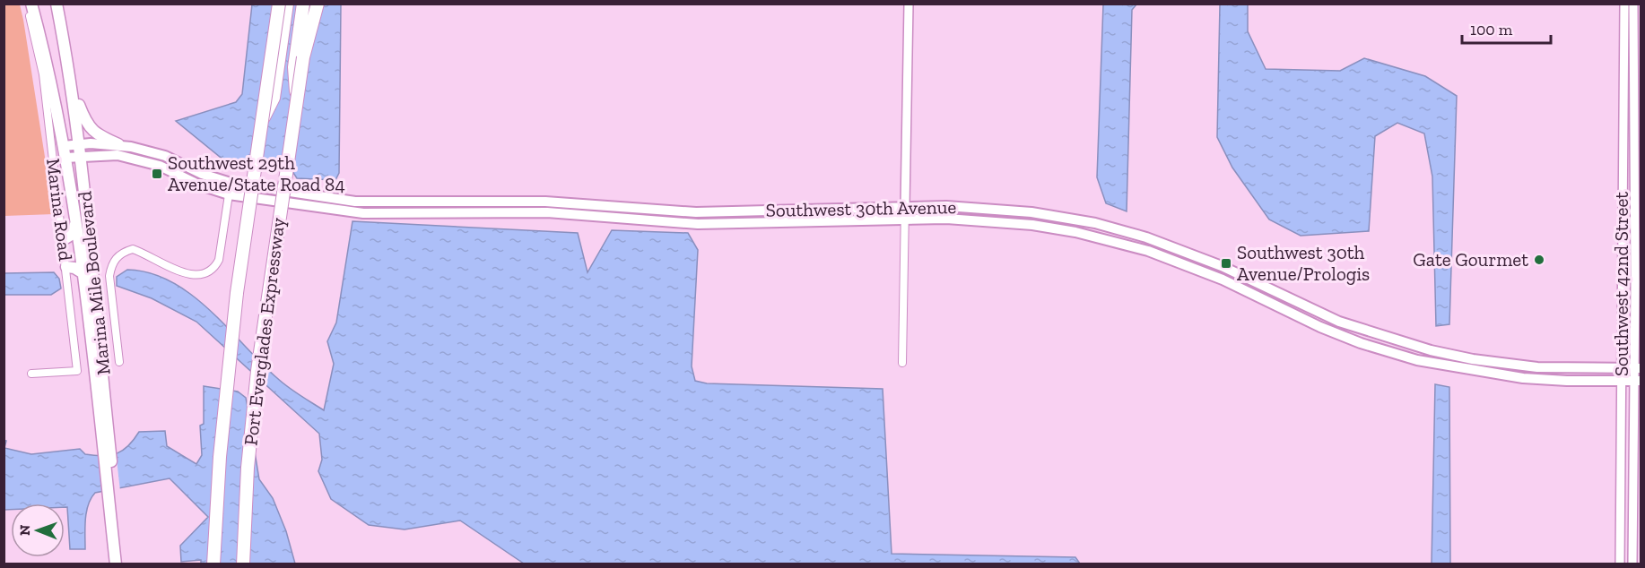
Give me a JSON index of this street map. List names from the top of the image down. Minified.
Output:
{"streets":{"highway":["Port Everglades Expressway"],"main road":["Southwest 30th Avenue","Marina Mile Boulevard"],"street":["Marina Road","Southwest 42nd Street"]},"crossings":[["Southwest 30th Avenue","Marina Mile Boulevard"],["Southwest 30th Avenue","Southwest 42nd Street"],["Marina Road","Marina Mile Boulevard"]],"places":{"transit":["Southwest 29th Avenue/State Road 84","Southwest 30th Avenue/Prologis"],"other":["Gate Gourmet"]},"scale_bar":"100 m","north":"left"}
